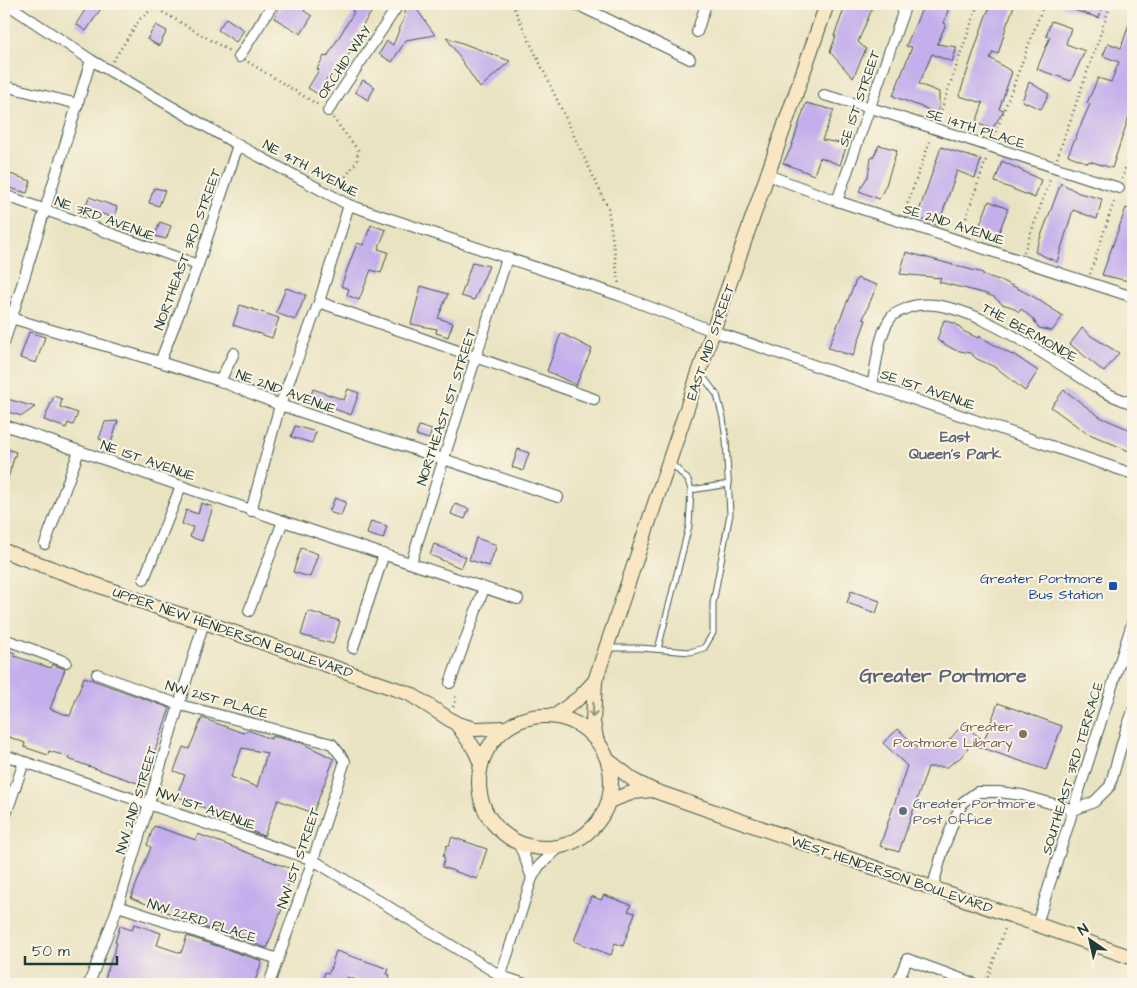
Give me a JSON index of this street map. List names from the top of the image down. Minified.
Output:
{"streets":{"street":["ORCHID WAY","SE 1ST STREET","SE 14TH PLACE","NE 4TH AVENUE","NE 3RD AVENUE","SE 2ND AVENUE","NORTHEAST 3RD STREET","THE BERMONDE","EAST MID STREET","SE 1ST AVENUE","NE 2ND AVENUE","NORTHEAST 1ST STREET","NE 1ST AVENUE","UPPER NEW HENDERSON BOULEVARD","NW 21ST PLACE","SOUTHEAST 3RD TERRACE","NW 2ND STREET","NW 1ST AVENUE","NW 1ST STREET","WEST HENDERSON BOULEVARD","NW 22RD PLACE"]},"crossings":[["SE 1ST STREET","SE 14TH PLACE"],["SE 1ST STREET","SE 2ND AVENUE"],["NE 4TH AVENUE","NORTHEAST 3RD STREET"],["NE 4TH AVENUE","EAST MID STREET"],["NE 4TH AVENUE","SE 1ST AVENUE"],["NE 4TH AVENUE","NORTHEAST 1ST STREET"],["NE 3RD AVENUE","NORTHEAST 3RD STREET"],["SE 2ND AVENUE","EAST MID STREET"],["NORTHEAST 3RD STREET","NE 2ND AVENUE"],["THE BERMONDE","SE 1ST AVENUE"],["EAST MID STREET","SE 1ST AVENUE"],["EAST MID STREET","UPPER NEW HENDERSON BOULEVARD"],["EAST MID STREET","WEST HENDERSON BOULEVARD"],["NE 2ND AVENUE","NORTHEAST 1ST STREET"],["NORTHEAST 1ST STREET","NE 1ST AVENUE"],["UPPER NEW HENDERSON BOULEVARD","NW 2ND STREET"],["UPPER NEW HENDERSON BOULEVARD","WEST HENDERSON BOULEVARD"],["NW 21ST PLACE","NW 2ND STREET"],["NW 21ST PLACE","NW 1ST STREET"],["SOUTHEAST 3RD TERRACE","WEST HENDERSON BOULEVARD"],["NW 2ND STREET","NW 1ST AVENUE"],["NW 2ND STREET","NW 22RD PLACE"],["NW 1ST AVENUE","NW 1ST STREET"],["NW 1ST STREET","NW 22RD PLACE"]],"districts":["East Queen's Park","Greater Portmore"],"places":{"transit":["Greater Portmore Bus Station"],"other":["Greater Portmore Library","Greater Portmore Post Office"]},"scale_bar":"50 m","north":"top left"}
